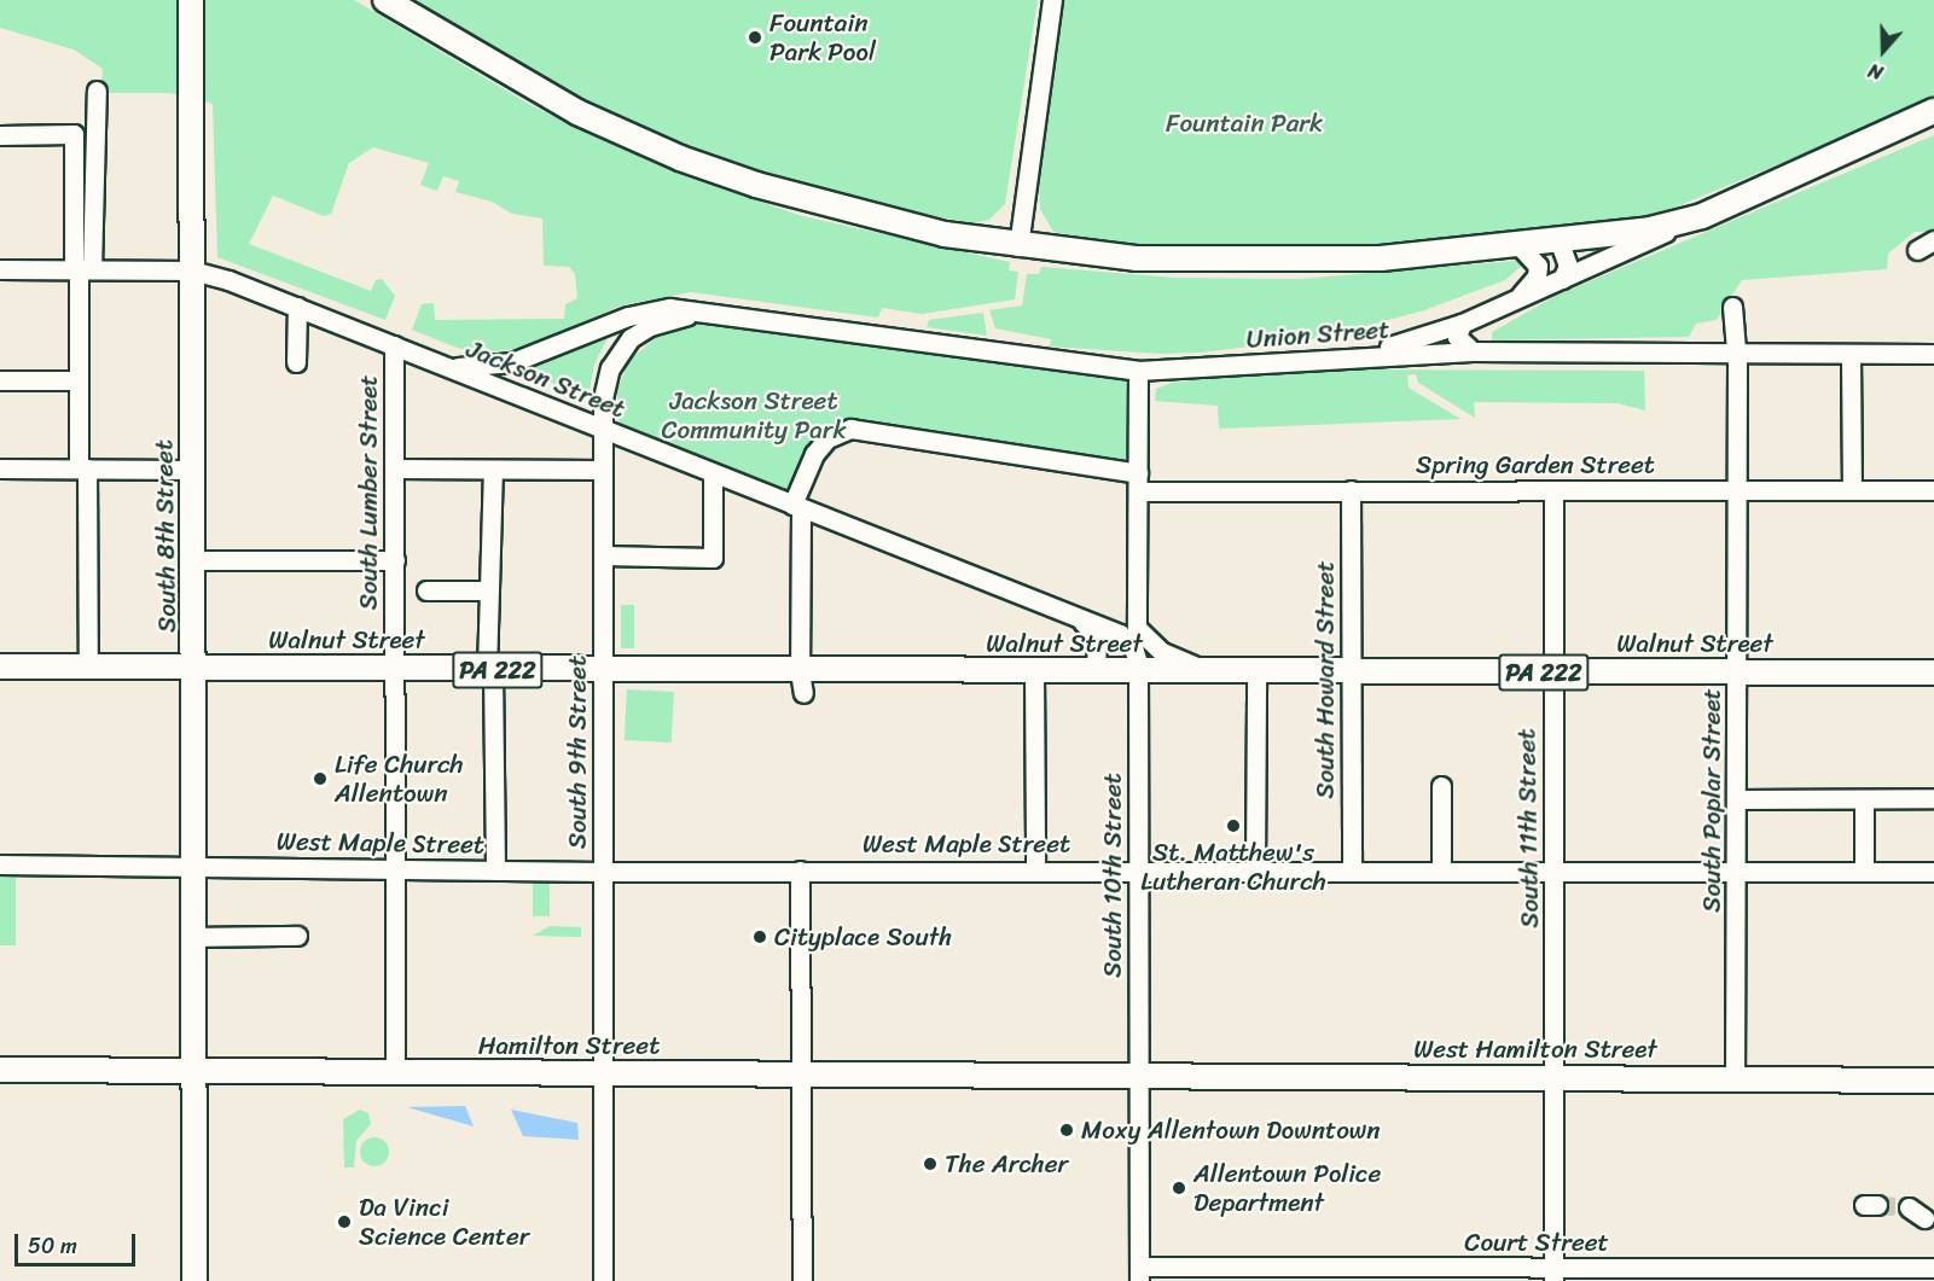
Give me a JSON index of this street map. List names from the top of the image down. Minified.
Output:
{"streets":{"main road":["South 8th Street","Walnut Street","PA 222","Hamilton Street","West Hamilton Street"],"street":["Union Street","Jackson Street","Spring Garden Street","South Lumber Street","South Howard Street","South 9th Street","South Poplar Street","South 11th Street","West Maple Street","South 10th Street","Court Street"]},"crossings":[["Union Street","Jackson Street"],["Union Street","South 9th Street"],["Union Street","South Poplar Street"],["Jackson Street","Spring Garden Street"],["Jackson Street","South Lumber Street"],["Jackson Street","South 8th Street"],["Jackson Street","South 9th Street"],["Spring Garden Street","South Howard Street"],["Spring Garden Street","South Poplar Street"],["Spring Garden Street","South 11th Street"],["South Lumber Street","Walnut Street"],["South Lumber Street","West Maple Street"],["South Lumber Street","Hamilton Street"],["South 8th Street","Walnut Street"],["South 8th Street","PA 222"],["South 8th Street","West Maple Street"],["South 8th Street","Hamilton Street"],["Walnut Street","PA 222"],["Walnut Street","South Howard Street"],["Walnut Street","South 9th Street"],["Walnut Street","South Poplar Street"],["Walnut Street","South 11th Street"],["Walnut Street","South 10th Street"],["South Howard Street","West Maple Street"],["South 9th Street","West Maple Street"],["South 9th Street","Hamilton Street"],["South Poplar Street","West Maple Street"],["South Poplar Street","West Hamilton Street"],["South 11th Street","West Maple Street"],["South 11th Street","West Hamilton Street"],["South 11th Street","Court Street"],["West Maple Street","South 10th Street"],["South 10th Street","Hamilton Street"],["South 10th Street","West Hamilton Street"],["South 10th Street","Court Street"],["Hamilton Street","West Hamilton Street"]],"parks":["Fountain Park","Jackson Street Community Park"],"places":["Fountain Park Pool","Life Church Allentown","St. Matthew's Lutheran Church","Cityplace South","Moxy Allentown Downtown","The Archer","Allentown Police Department","Da Vinci Science Center"],"scale_bar":"50 m","north":"bottom"}
